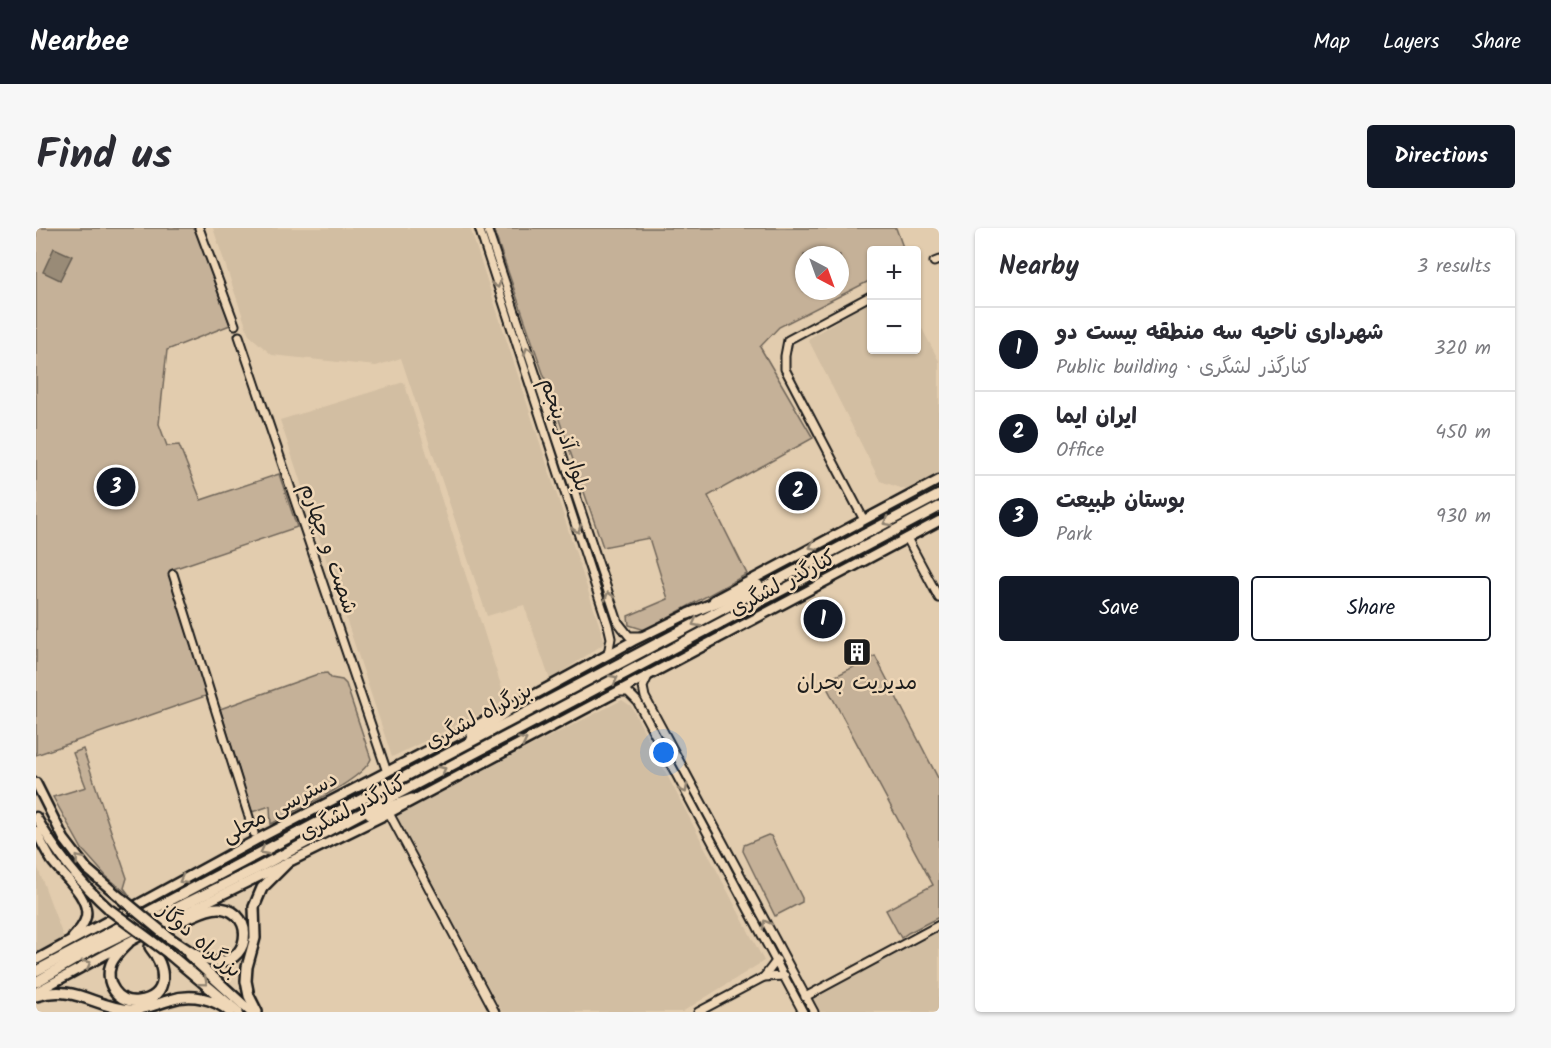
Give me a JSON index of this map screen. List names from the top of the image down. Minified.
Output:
{"streets":{"highway":["بزرگراه لشگری","بزرگراه دوگاز"],"main road":["کنارگذر لشگری","دسترسی محلی"],"street":["بلوار آذر پنجم","شصت و چهارم"]},"crossings":[["بلوار آذر پنجم","کنارگذر لشگری"],["شصت و چهارم","دسترسی محلی"],["کنارگذر لشگری","دسترسی محلی"]],"one_way":["دسترسی محلی"],"places":{"building":["مدیریت بحران"]},"north":"bottom right","page":{"header":"Nearbee","nav":["Map","Layers","Share"],"title":"Find us","buttons":["Directions",["Save","Share"]],"heading":["Nearby","3 results"],"map_buttons":["+","−"],"list":[{"mark":"1","name":"شهرداری ناحیه سه منطقه بیست دو","note":"Public building · کنارگذر لشگری","value":"320 m"},{"mark":"2","name":"ایران ایما","note":"Office","value":"450 m"},{"mark":"3","name":"بوستان طبیعت","note":"Park","value":"930 m"}],"pins":["3","2","1"]}}
